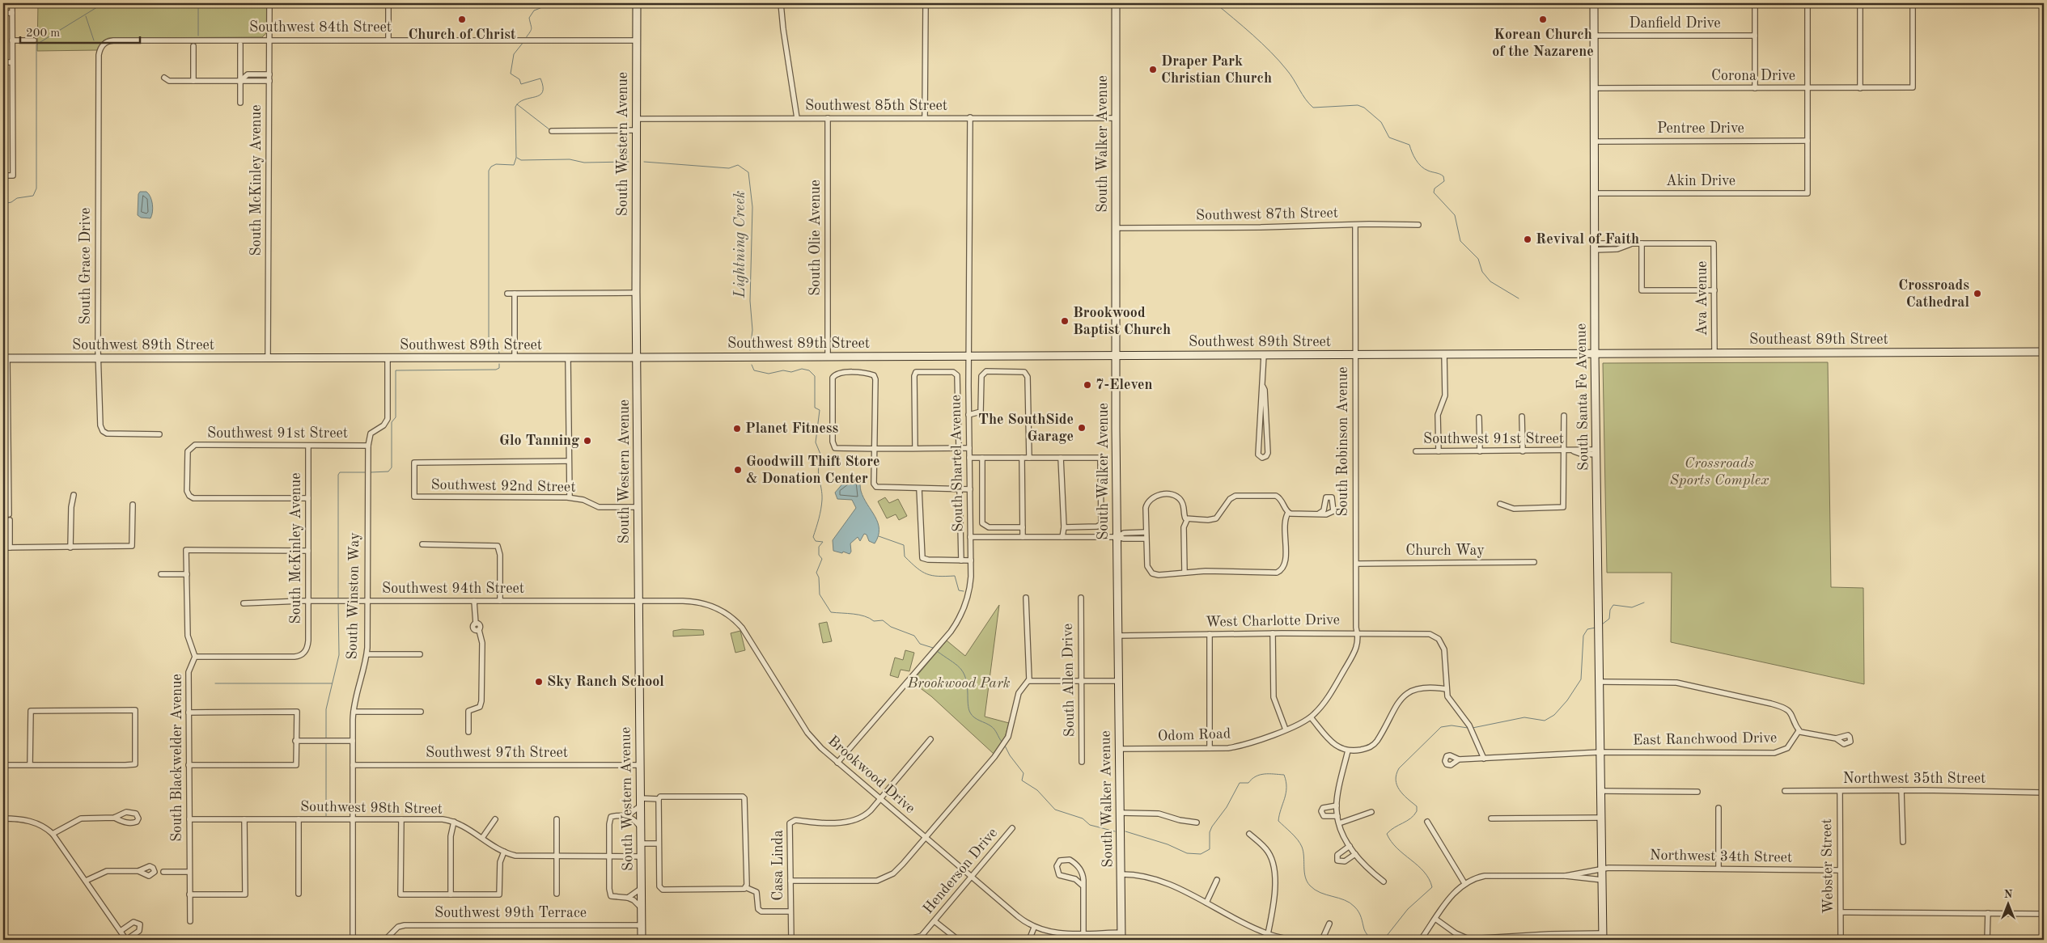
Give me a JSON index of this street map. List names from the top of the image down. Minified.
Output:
{"streets":{"main road":["South Western Avenue","South Walker Avenue","Southeast 89th Street","Southwest 89th Street","South Santa Fe Avenue"],"street":["Danfield Drive","Southwest 84th Street","Corona Drive","Southwest 85th Street","Pentree Drive","South McKinley Avenue","Akin Drive","Southwest 87th Street","South Olie Avenue","South Grace Drive","Ava Avenue","Southwest 91st Street","South Robinson Avenue","South Shartel Avenue","Southwest 92nd Street","Church Way","Southwest 94th Street","South Winston Way","West Charlotte Drive","South Allen Drive","Odom Road","East Ranchwood Drive","Southwest 97th Street","South Blackwelder Avenue","Brookwood Drive","Northwest 35th Street","Southwest 98th Street","Northwest 34th Street","Casa Linda","Webster Street","Henderson Drive","Southwest 99th Terrace"]},"crossings":[["Danfield Drive","South Santa Fe Avenue"],["Southwest 84th Street","South Western Avenue"],["Southwest 84th Street","South McKinley Avenue"],["Southwest 84th Street","South Grace Drive"],["Corona Drive","South Santa Fe Avenue"],["Southwest 85th Street","South Western Avenue"],["Southwest 85th Street","South Walker Avenue"],["Southwest 85th Street","South Olie Avenue"],["Southwest 85th Street","South Shartel Avenue"],["Pentree Drive","Akin Drive"],["Pentree Drive","South Santa Fe Avenue"],["South Western Avenue","Southwest 89th Street"],["South Western Avenue","Southwest 92nd Street"],["South Western Avenue","Southwest 94th Street"],["South Western Avenue","Southwest 97th Street"],["South Western Avenue","Brookwood Drive"],["South Western Avenue","Southwest 98th Street"],["South Western Avenue","Southwest 99th Terrace"],["South Walker Avenue","Southwest 87th Street"],["South Walker Avenue","Southwest 89th Street"],["South Walker Avenue","West Charlotte Drive"],["South Walker Avenue","Odom Road"],["South Walker Avenue","Brookwood Drive"],["South McKinley Avenue","Southwest 89th Street"],["South McKinley Avenue","Southwest 91st Street"],["South McKinley Avenue","Southwest 94th Street"],["South McKinley Avenue","South Blackwelder Avenue"],["Akin Drive","South Santa Fe Avenue"],["Southwest 87th Street","South Robinson Avenue"],["South Olie Avenue","Southwest 89th Street"],["South Grace Drive","Southwest 89th Street"],["Ava Avenue","Southeast 89th Street"],["Southeast 89th Street","Southwest 89th Street"],["Southeast 89th Street","South Santa Fe Avenue"],["Southwest 89th Street","South Santa Fe Avenue"],["Southwest 89th Street","South Robinson Avenue"],["Southwest 89th Street","South Shartel Avenue"],["Southwest 89th Street","South Winston Way"],["South Santa Fe Avenue","Southwest 91st Street"],["South Santa Fe Avenue","East Ranchwood Drive"],["South Santa Fe Avenue","Northwest 34th Street"],["Southwest 91st Street","South Winston Way"],["South Robinson Avenue","Church Way"],["South Robinson Avenue","West Charlotte Drive"],["South Robinson Avenue","Odom Road"],["South Shartel Avenue","Brookwood Drive"],["Southwest 94th Street","South Winston Way"],["Southwest 94th Street","Brookwood Drive"],["South Winston Way","Southwest 97th Street"],["South Winston Way","Southwest 98th Street"],["West Charlotte Drive","Odom Road"],["South Blackwelder Avenue","Southwest 98th Street"],["Brookwood Drive","Casa Linda"],["Brookwood Drive","Henderson Drive"],["Northwest 35th Street","Webster Street"],["Northwest 34th Street","Webster Street"]],"water":["Lightning Creek"],"parks":["Crossroads Sports Complex","Brookwood Park"],"places":["Church of Christ","Korean Church of the Nazarene","Draper Park Christian Church","Revival of Faith","Crossroads Cathedral","Brookwood Baptist Church","7-Eleven","The SouthSide Garage","Planet Fitness","Glo Tanning","Goodwill Thift Store & Donation Center","Sky Ranch School"],"scale_bar":"200 m","north":"top"}
